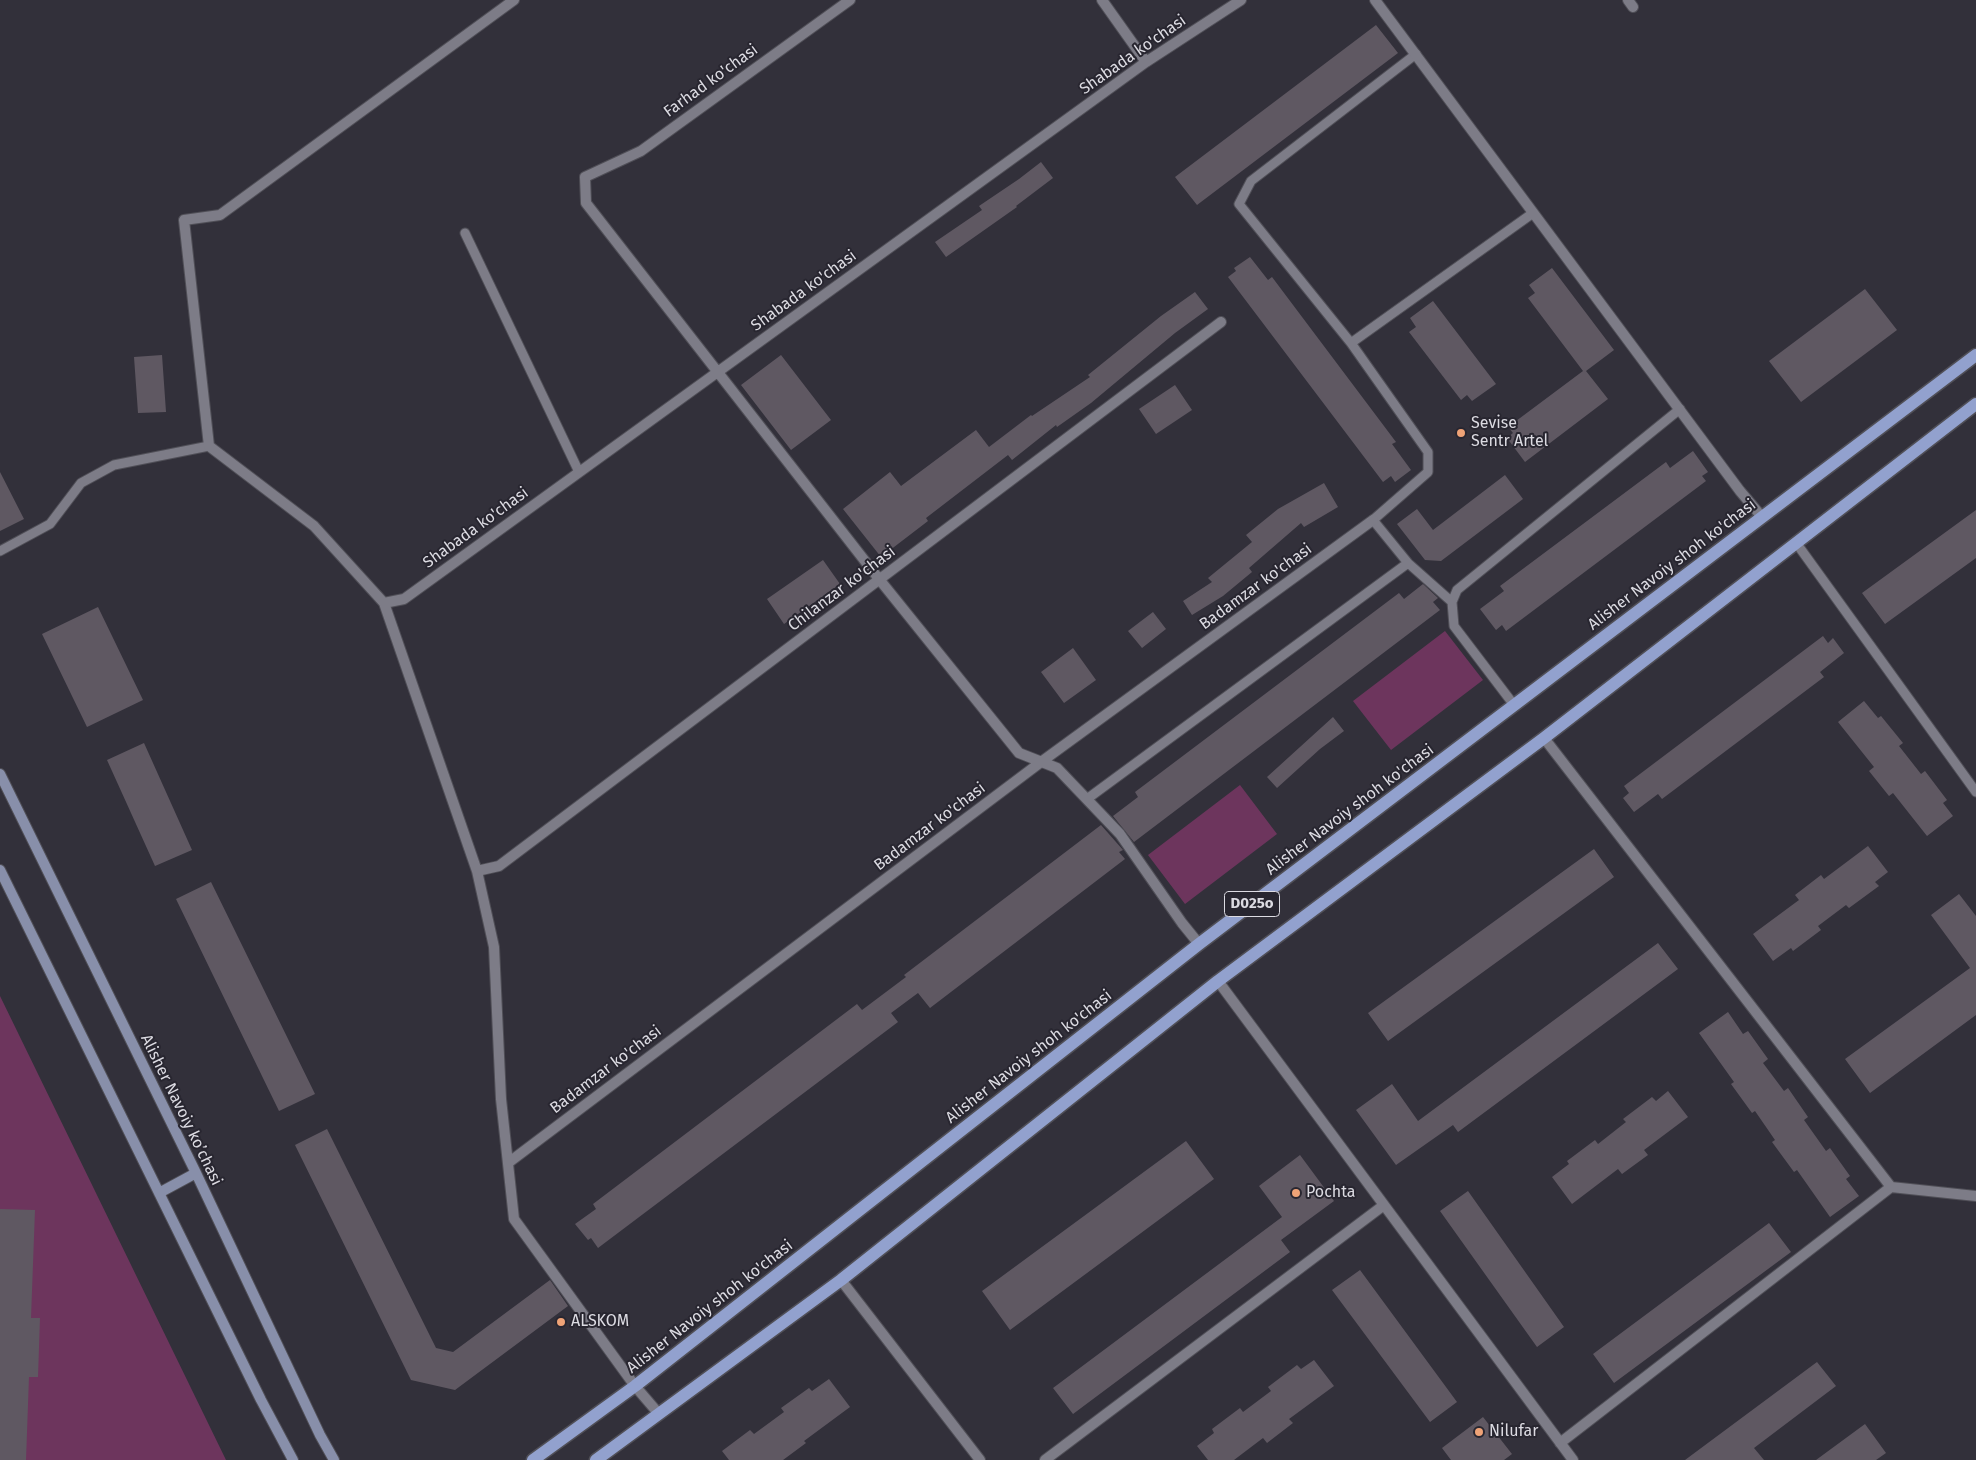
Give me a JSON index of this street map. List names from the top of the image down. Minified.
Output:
{"streets":{"main road":["Alisher Navoiy shoh ko'chasi","D025o","Alisher Navoiy ko’chasi"],"street":["Shabada ko'chasi","Farhad ko'chasi","Badamzar ko'chasi","Chilanzar ko'chasi"]},"crossings":[["Shabada ko'chasi","Farhad ko'chasi"]],"places":["Sevise Sentr Artel","Pochta","ALSKOM","Nilufar"]}
